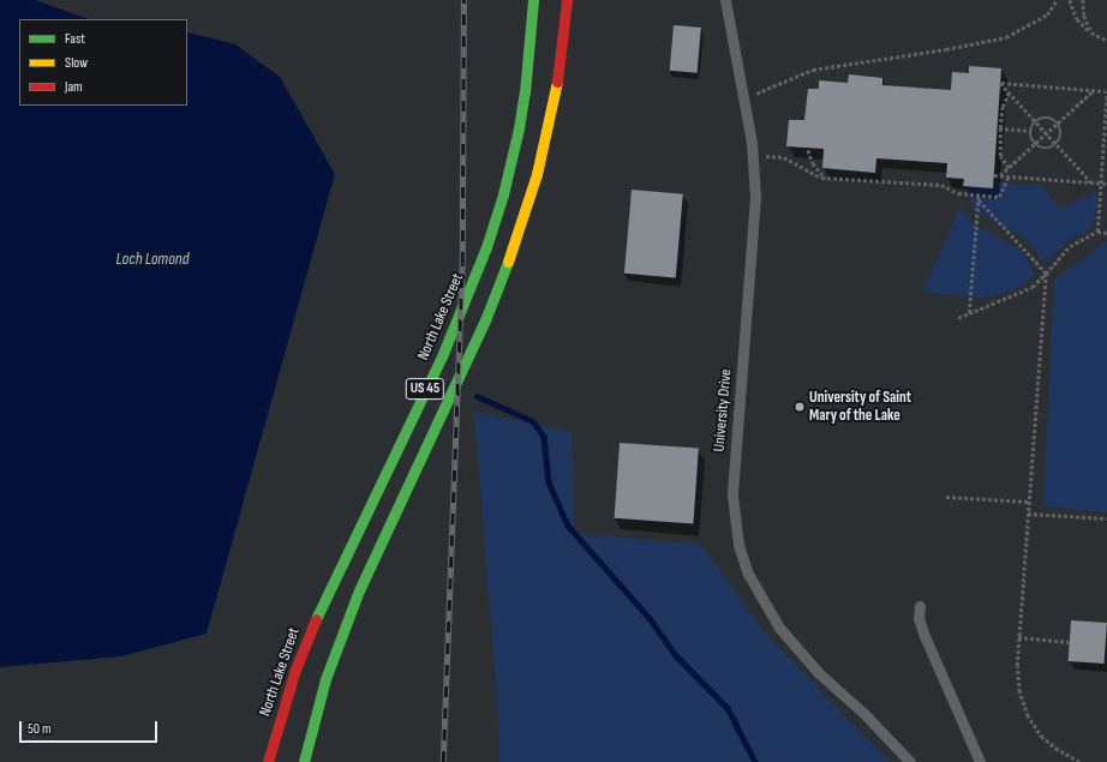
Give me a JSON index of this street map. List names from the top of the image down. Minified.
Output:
{"streets":{"main road":["North Lake Street","US 45"],"lane":["University Drive"]},"water":["Loch Lomond"],"places":["University of Saint Mary of the Lake"],"legend":["Fast","Slow","Jam"],"scale_bar":"50 m"}
